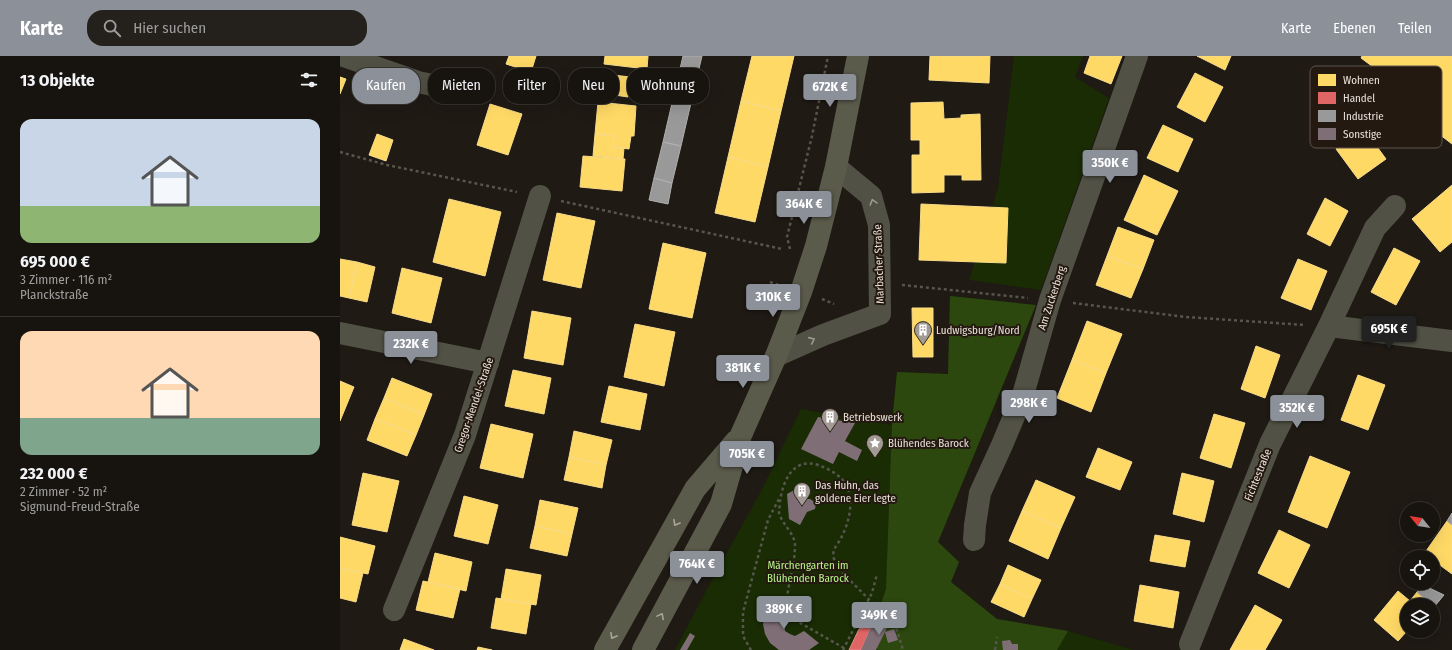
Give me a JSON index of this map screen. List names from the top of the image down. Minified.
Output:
{"streets":{"street":["Marbacher Straße","Am Zuckerberg","Gregor-Mendel-Straße","Fichtestraße"]},"parks":["Märchengarten im Blühenden Barock"],"places":{"building":["Ludwigsburg/Nord","Betriebswerk","Das Huhn, das goldene Eier legte"],"place":["Blühendes Barock"]},"legend":["Wohnen","Handel","Industrie","Sonstige"],"north":"top left","page":{"header":"Karte","search":"Hier suchen","nav":["Karte","Ebenen","Teilen"],"heading":"13 Objekte","chip":["Kaufen","Mieten","Filter","Neu","Wohnung"],"price":["672K €","350K €","364K €","310K €","695K €","232K €","381K €","298K €","352K €","705K €","764K €","389K €","349K €"],"list":[{"name":"695 000 €","note":"3 Zimmer · 116 m² · Planckstraße"},{"name":"232 000 €","note":"2 Zimmer · 52 m² · Sigmund-Freud-Straße"}]}}
